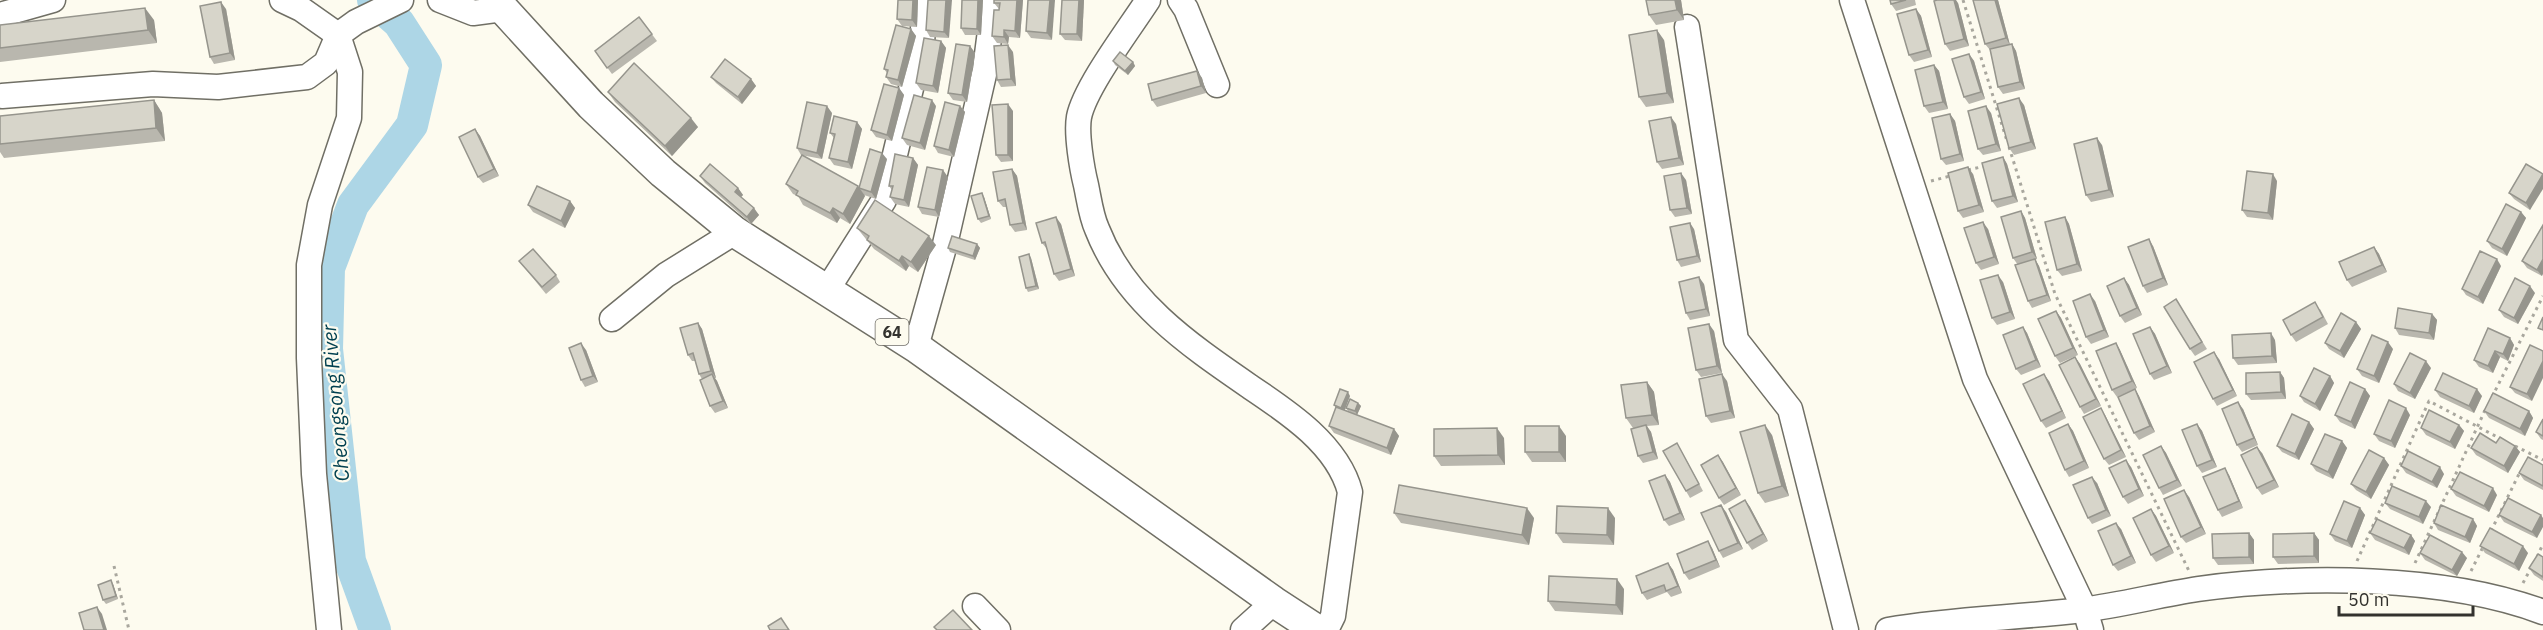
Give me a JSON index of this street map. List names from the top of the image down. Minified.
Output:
{"streets":{"main road":["64"]},"water":["Cheongsong River"],"scale_bar":"50 m"}
